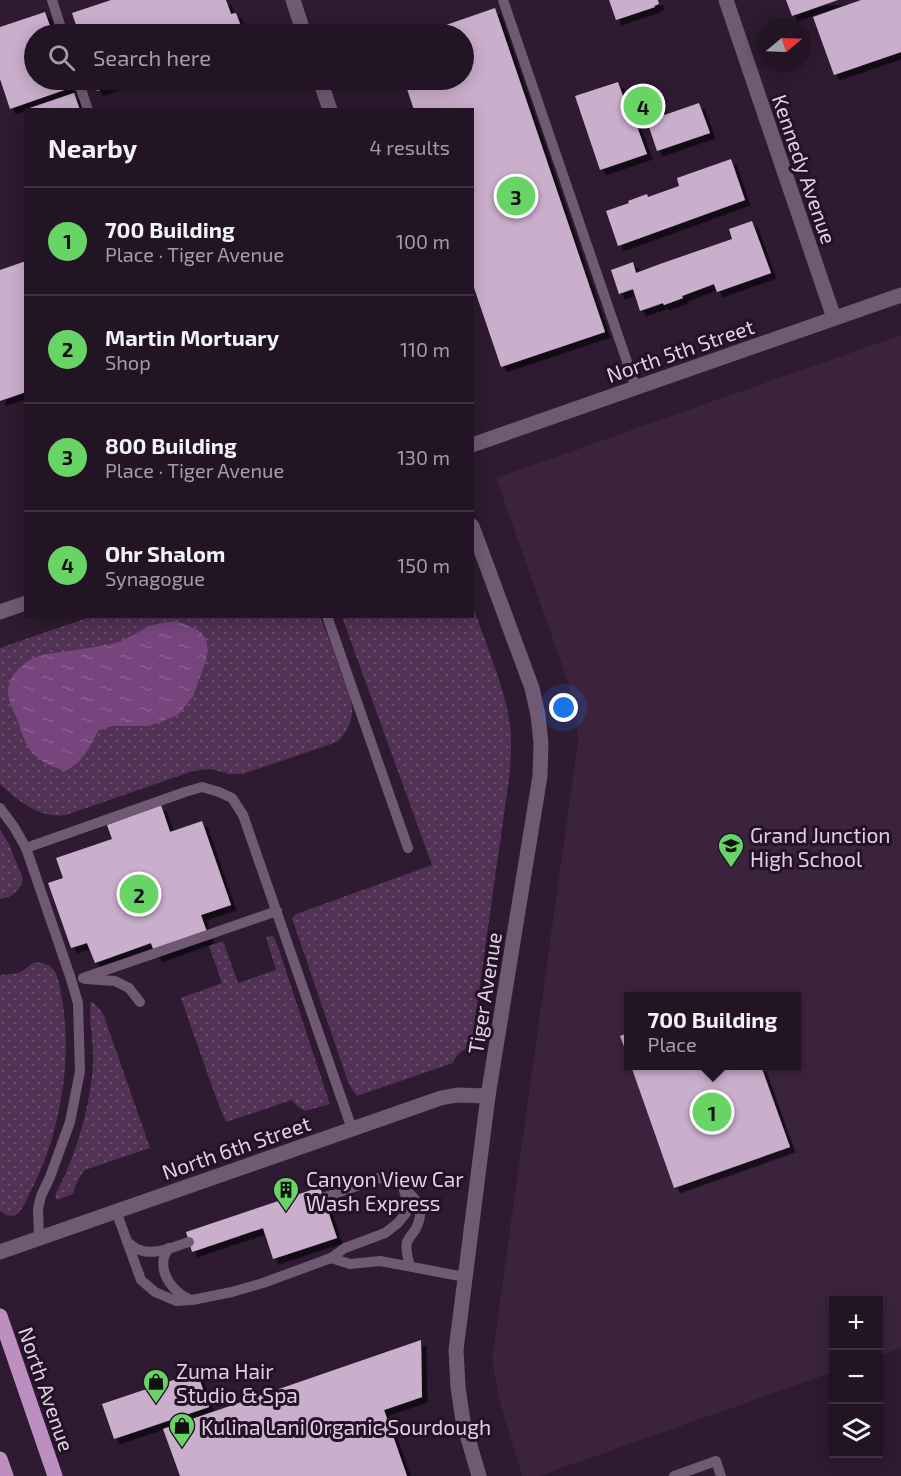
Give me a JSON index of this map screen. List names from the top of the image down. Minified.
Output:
{"streets":{"main road":["North Avenue"],"street":["Kennedy Avenue","North 5th Street","Tiger Avenue","North 6th Street"]},"crossings":[["Kennedy Avenue","North 5th Street"],["Tiger Avenue","North 6th Street"]],"places":{"school or university":["Grand Junction High School"],"building":["Canyon View Car Wash Express"],"shop":["Zuma Hair Studio & Spa","Kulina Lani Organic Sourdough"]},"north":"right","page":{"search":"Search here","pins":["4","3","2","1"],"heading":["Nearby","4 results"],"list":[{"mark":"1","name":"700 Building","note":"Place · Tiger Avenue","value":"100 m"},{"mark":"2","name":"Martin Mortuary","note":"Shop","value":"110 m"},{"mark":"3","name":"800 Building","note":"Place · Tiger Avenue","value":"130 m"},{"mark":"4","name":"Ohr Shalom","note":"Synagogue","value":"150 m"}],"popup":["700 Building","Place"],"map_buttons":["+","−"]}}
